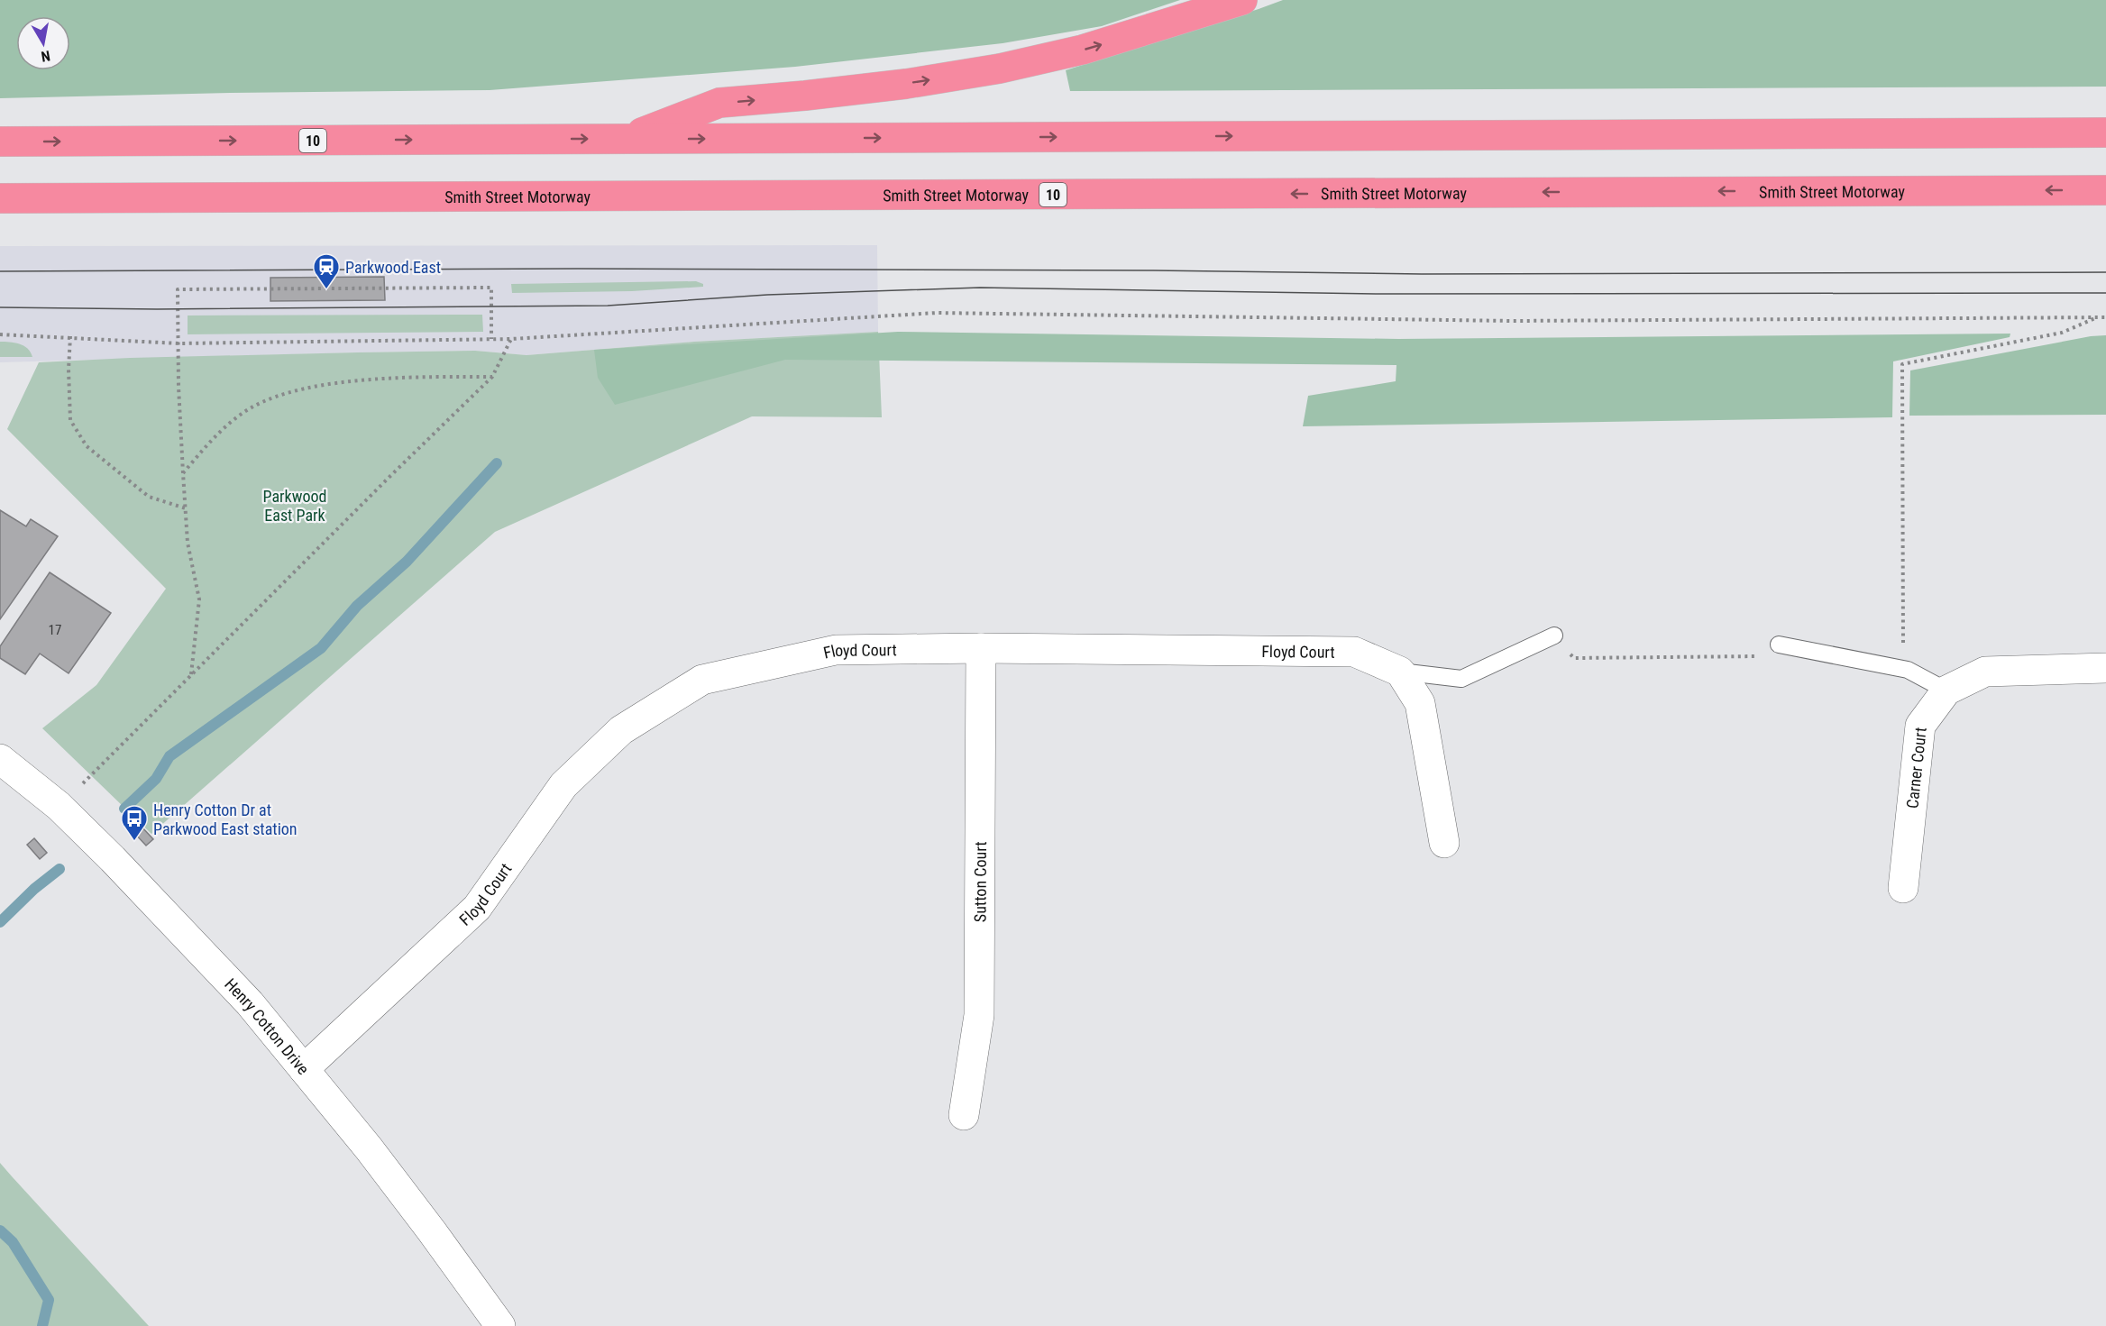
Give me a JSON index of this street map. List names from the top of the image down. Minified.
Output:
{"streets":{"highway":["10","Smith Street Motorway"],"street":["Floyd Court","Carner Court","Sutton Court","Henry Cotton Drive"]},"crossings":[["Floyd Court","Sutton Court"],["Floyd Court","Henry Cotton Drive"]],"parks":["Parkwood East Park"],"places":{"station":["Parkwood East"],"bus stop":["Henry Cotton Dr at Parkwood East station"]},"house_numbers":["17"],"north":"bottom"}
